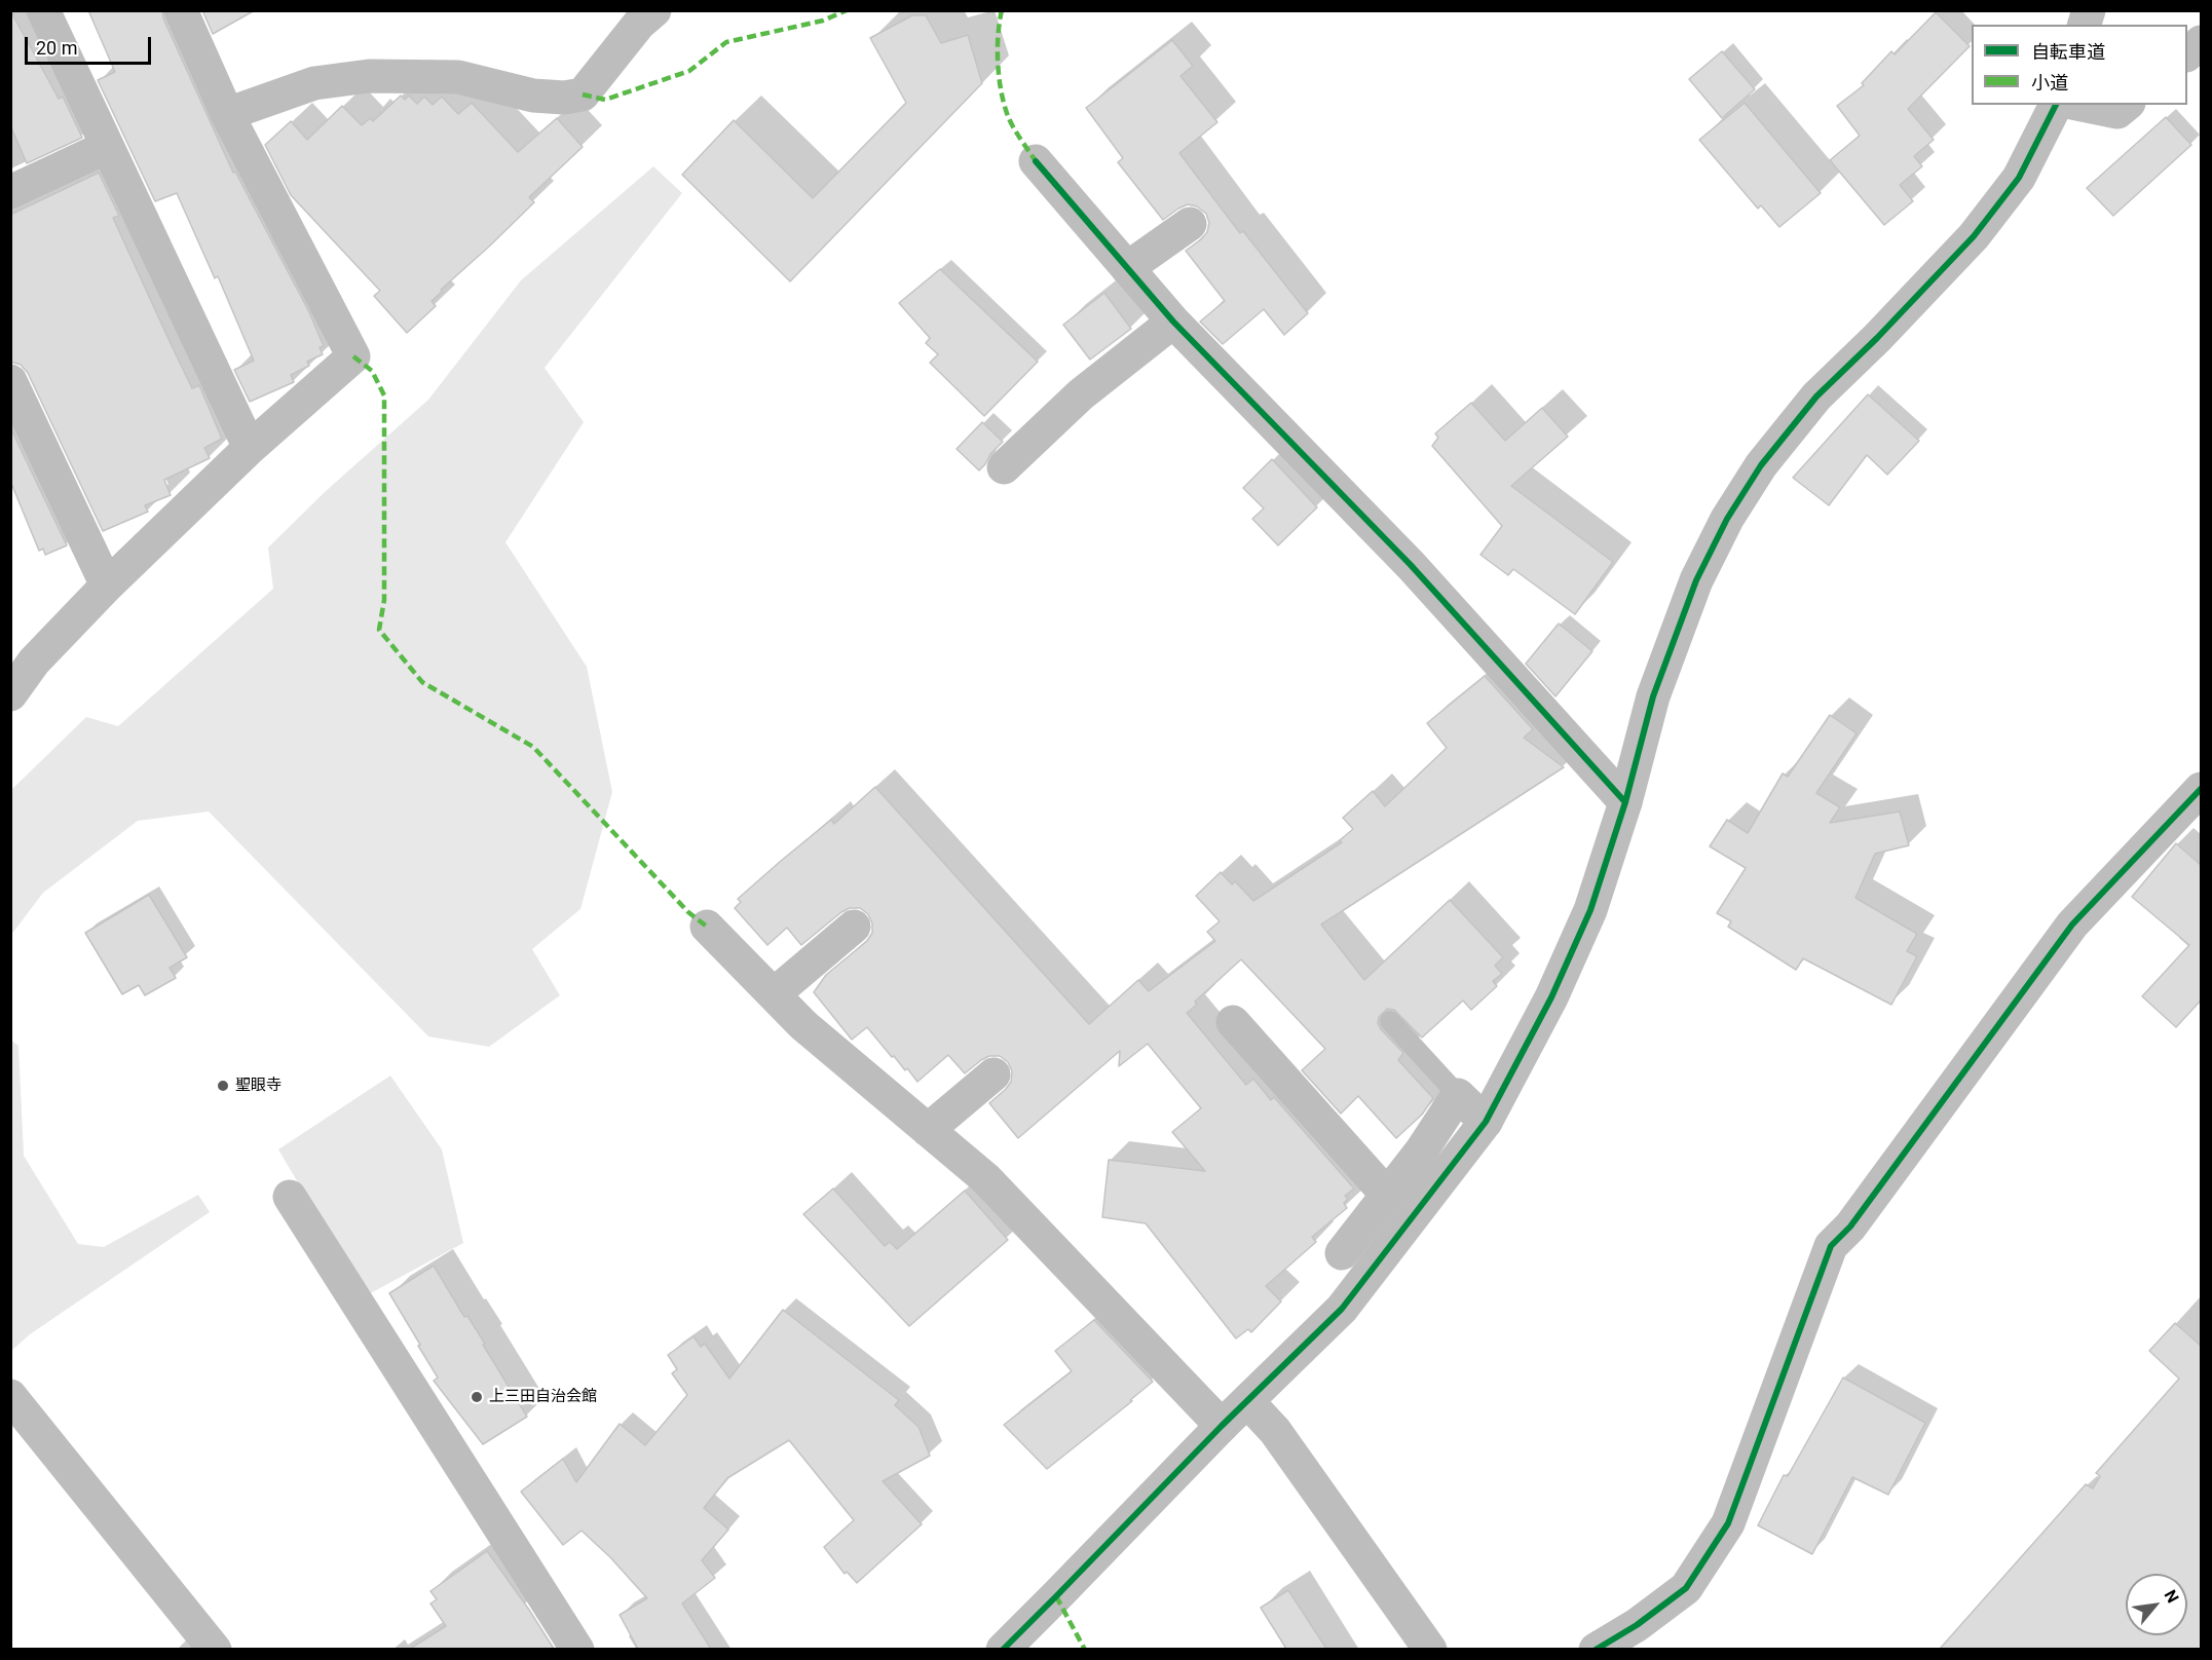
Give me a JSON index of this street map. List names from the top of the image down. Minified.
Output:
{"places":["聖眼寺","上三田自治会館"],"legend":["自転車道","小道"],"scale_bar":"20 m","north":"top right"}
